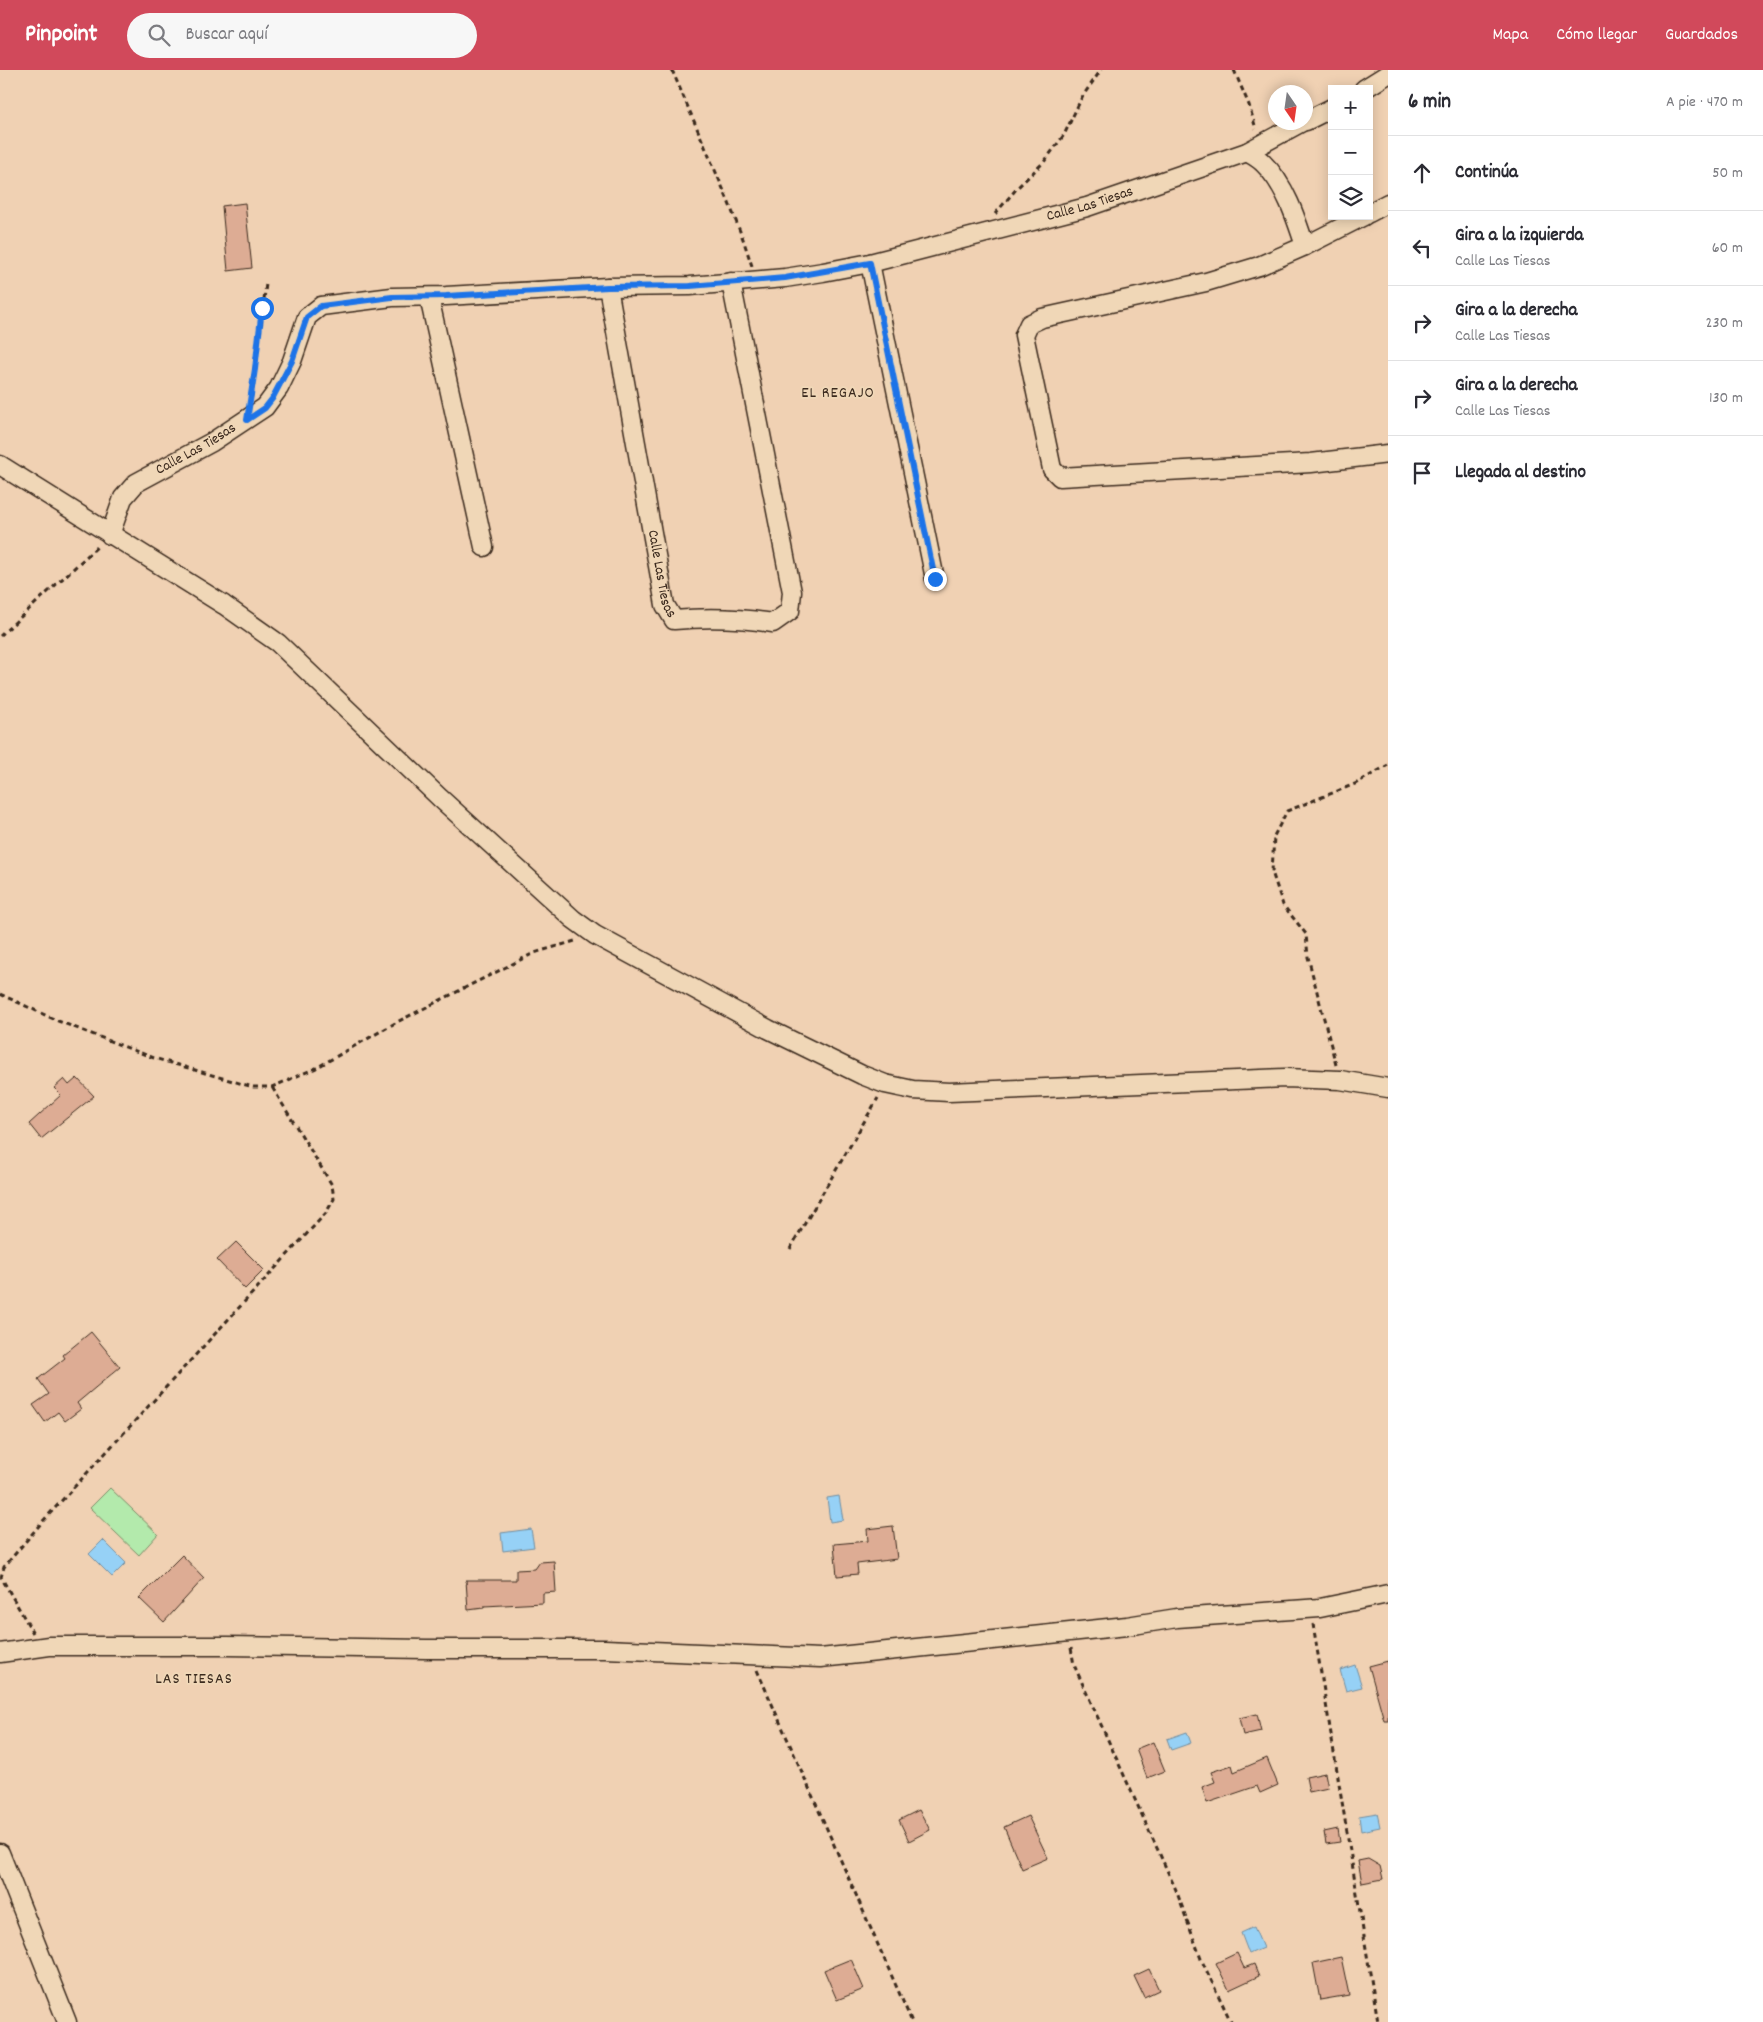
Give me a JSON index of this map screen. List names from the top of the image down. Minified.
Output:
{"streets":{"street":["Calle Las Tiesas"]},"districts":["EL REGAJO","LAS TIESAS"],"north":"bottom","page":{"header":"Pinpoint","search":"Buscar aquí","nav":["Mapa","Cómo llegar","Guardados"],"heading":["6 min","A pie · 470 m"],"map_buttons":["+","−"],"list":[["Continúa","50 m"],["Gira a la izquierda","Calle Las Tiesas","60 m"],["Gira a la derecha","Calle Las Tiesas","230 m"],["Gira a la derecha","Calle Las Tiesas","130 m"],"Llegada al destino"]}}
